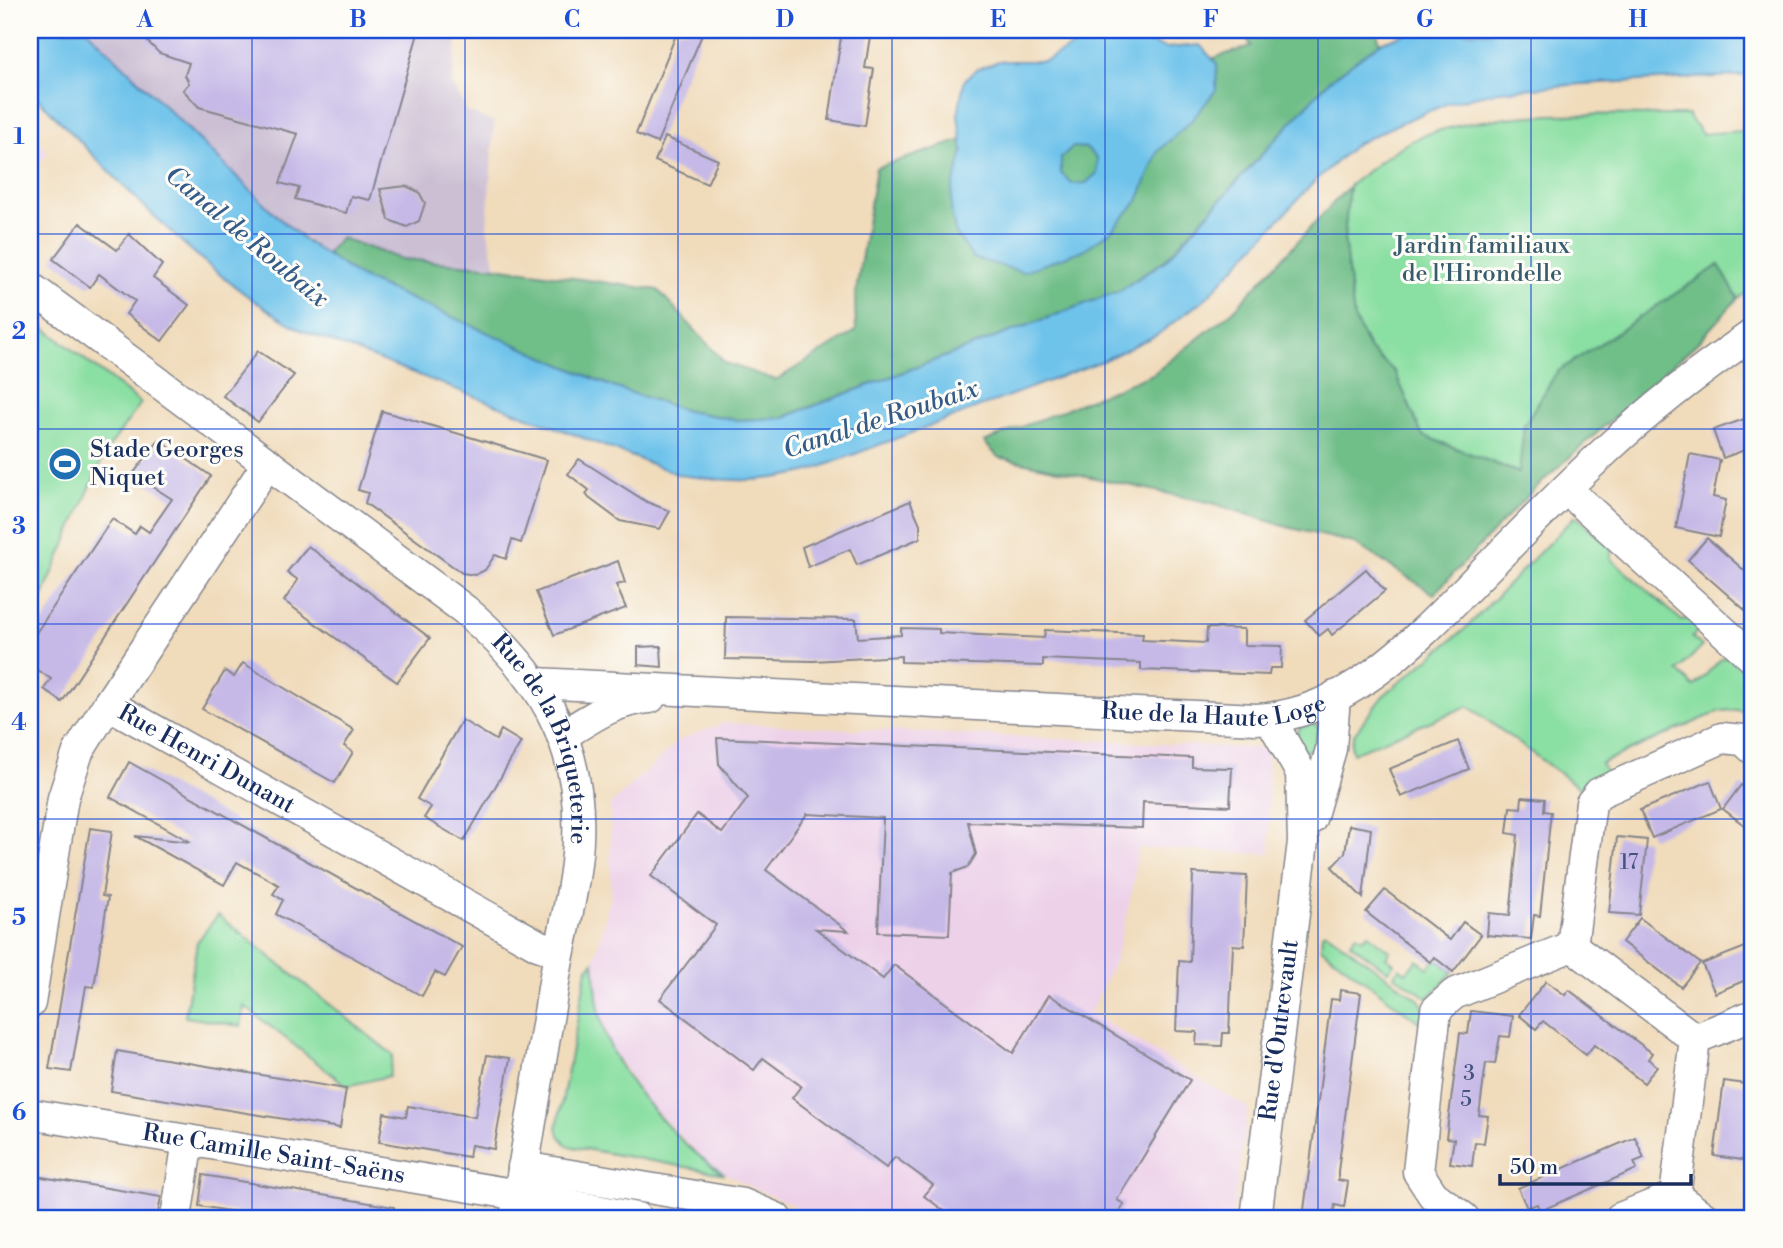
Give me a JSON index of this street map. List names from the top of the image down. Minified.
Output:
{"streets":{"street":["Rue de la Haute Loge","Rue de la Briqueterie","Rue Henri Dunant","Rue d'Outrevault","Rue Camille Saint-Saëns"]},"crossings":[["Rue de la Haute Loge","Rue de la Briqueterie"],["Rue de la Haute Loge","Rue d'Outrevault"],["Rue de la Briqueterie","Rue Henri Dunant"],["Rue de la Briqueterie","Rue Camille Saint-Saëns"]],"water":["Canal de Roubaix"],"parks":["Jardin familiaux de l'Hirondelle"],"places":{"sports":["Stade Georges Niquet"]},"house_numbers":["17","3","5"],"scale_bar":"50 m","grid":{"columns":["A","B","C","D","E","F","G","H"],"rows":["1","2","3","4","5","6"]}}
